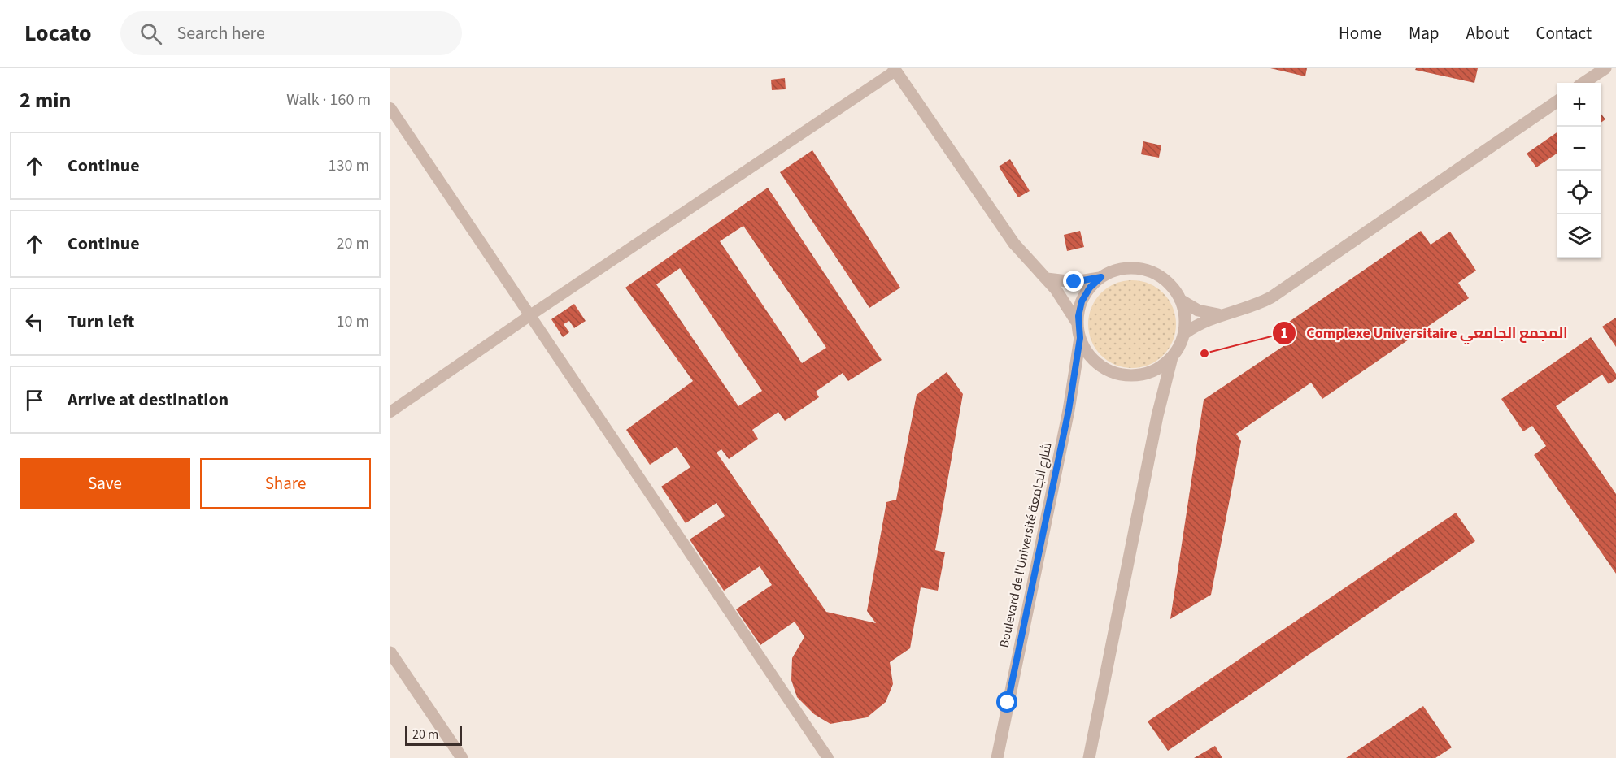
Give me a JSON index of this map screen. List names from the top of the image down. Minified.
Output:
{"streets":{"street":["Boulevard de l'Université شارع الجامعة"]},"places":["Complexe Universitaire المجمع الجامعي"],"scale_bar":"20 m","page":{"header":"Locato","search":"Search here","nav":["Home","Map","About","Contact"],"heading":["2 min","Walk · 160 m"],"map_buttons":["+","−"],"list":[["Continue","130 m"],["Continue","20 m"],["Turn left","10 m"],"Arrive at destination"],"buttons":["Save","Share"],"scale":"20 m"}}
